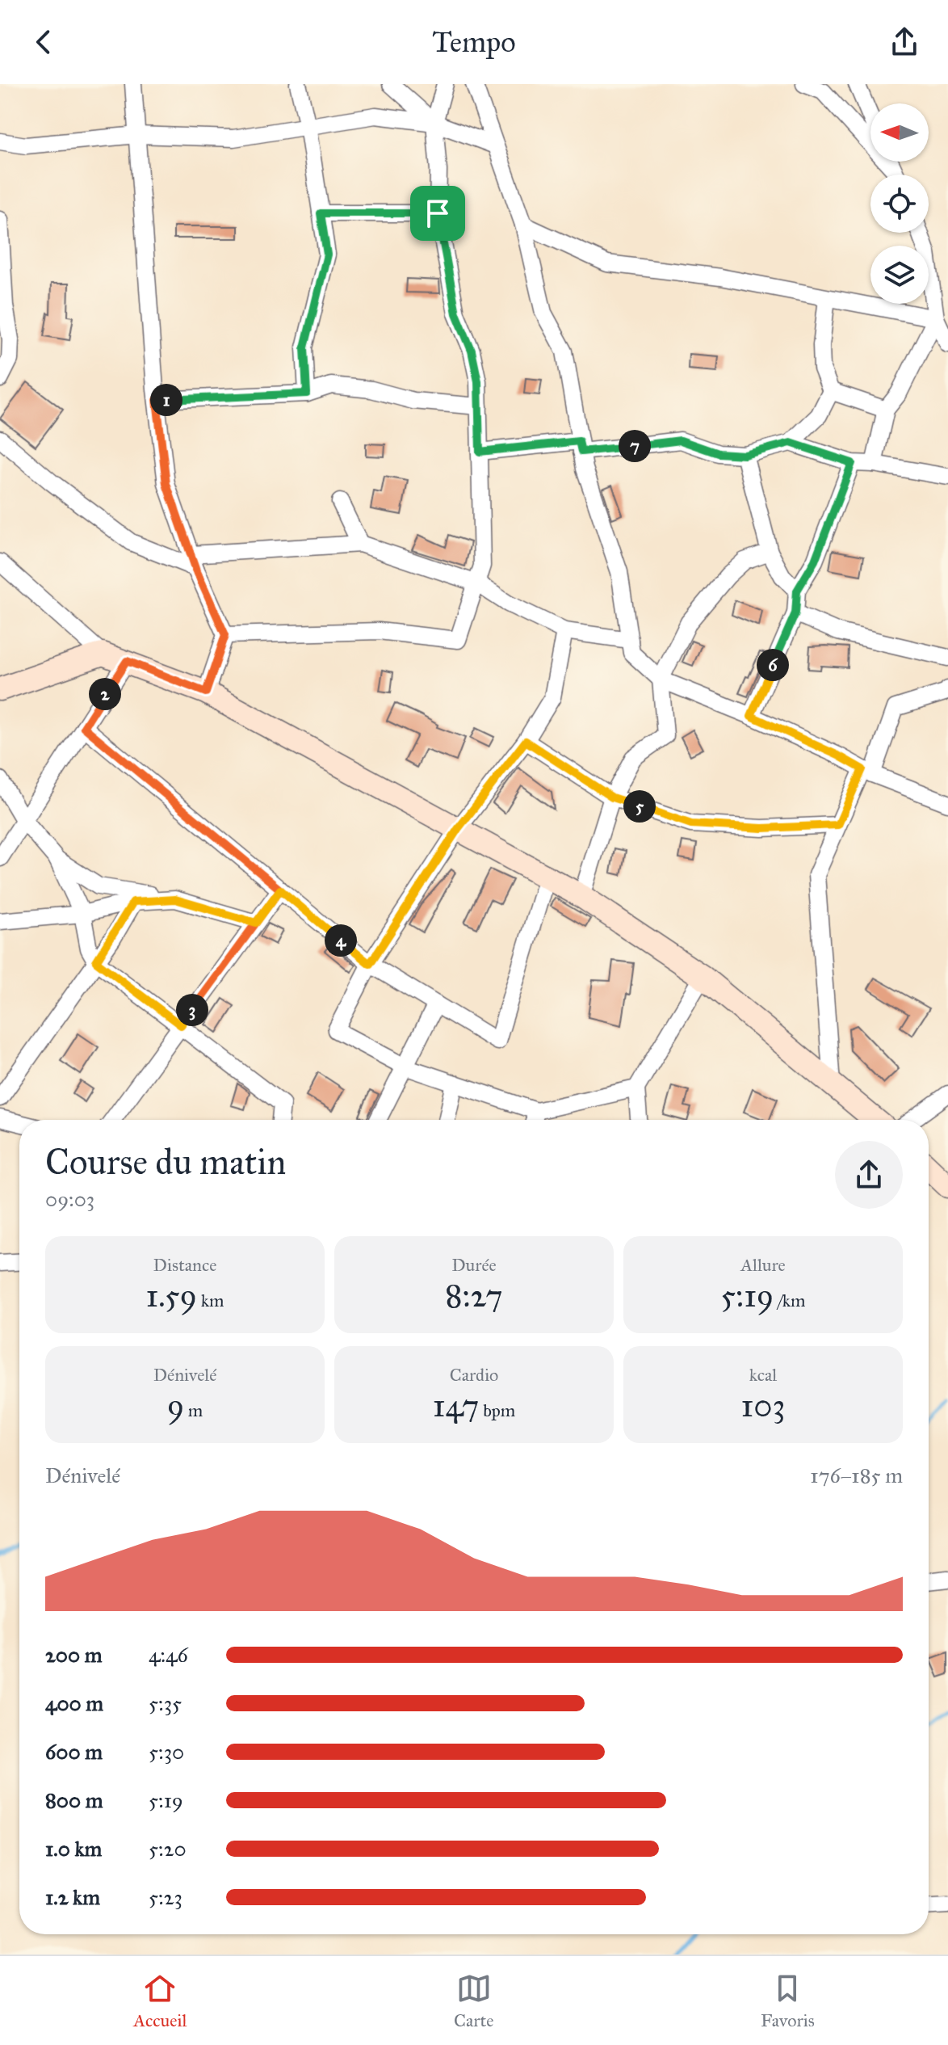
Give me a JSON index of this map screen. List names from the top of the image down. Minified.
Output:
{"north":"left","page":{"header":"Tempo","pins":["1","7","6","2","5","4","3"],"heading":["Course du matin","09:03"],"stats":[["Distance","1.59 km"],["Durée","8:27"],["Allure","5:19 /km"],["Dénivelé","9 m"],["Cardio","147 bpm"],["kcal","103"]],"chart":["Dénivelé","176–185 m"],"list":[{"name":"200 m","note":"4:46"},{"name":"400 m","note":"5:35"},{"name":"600 m","note":"5:30"},{"name":"800 m","note":"5:19"},{"name":"1.0 km","note":"5:20"},{"name":"1.2 km","note":"5:23"}],"tabs":["Accueil","Carte","Favoris"]}}
